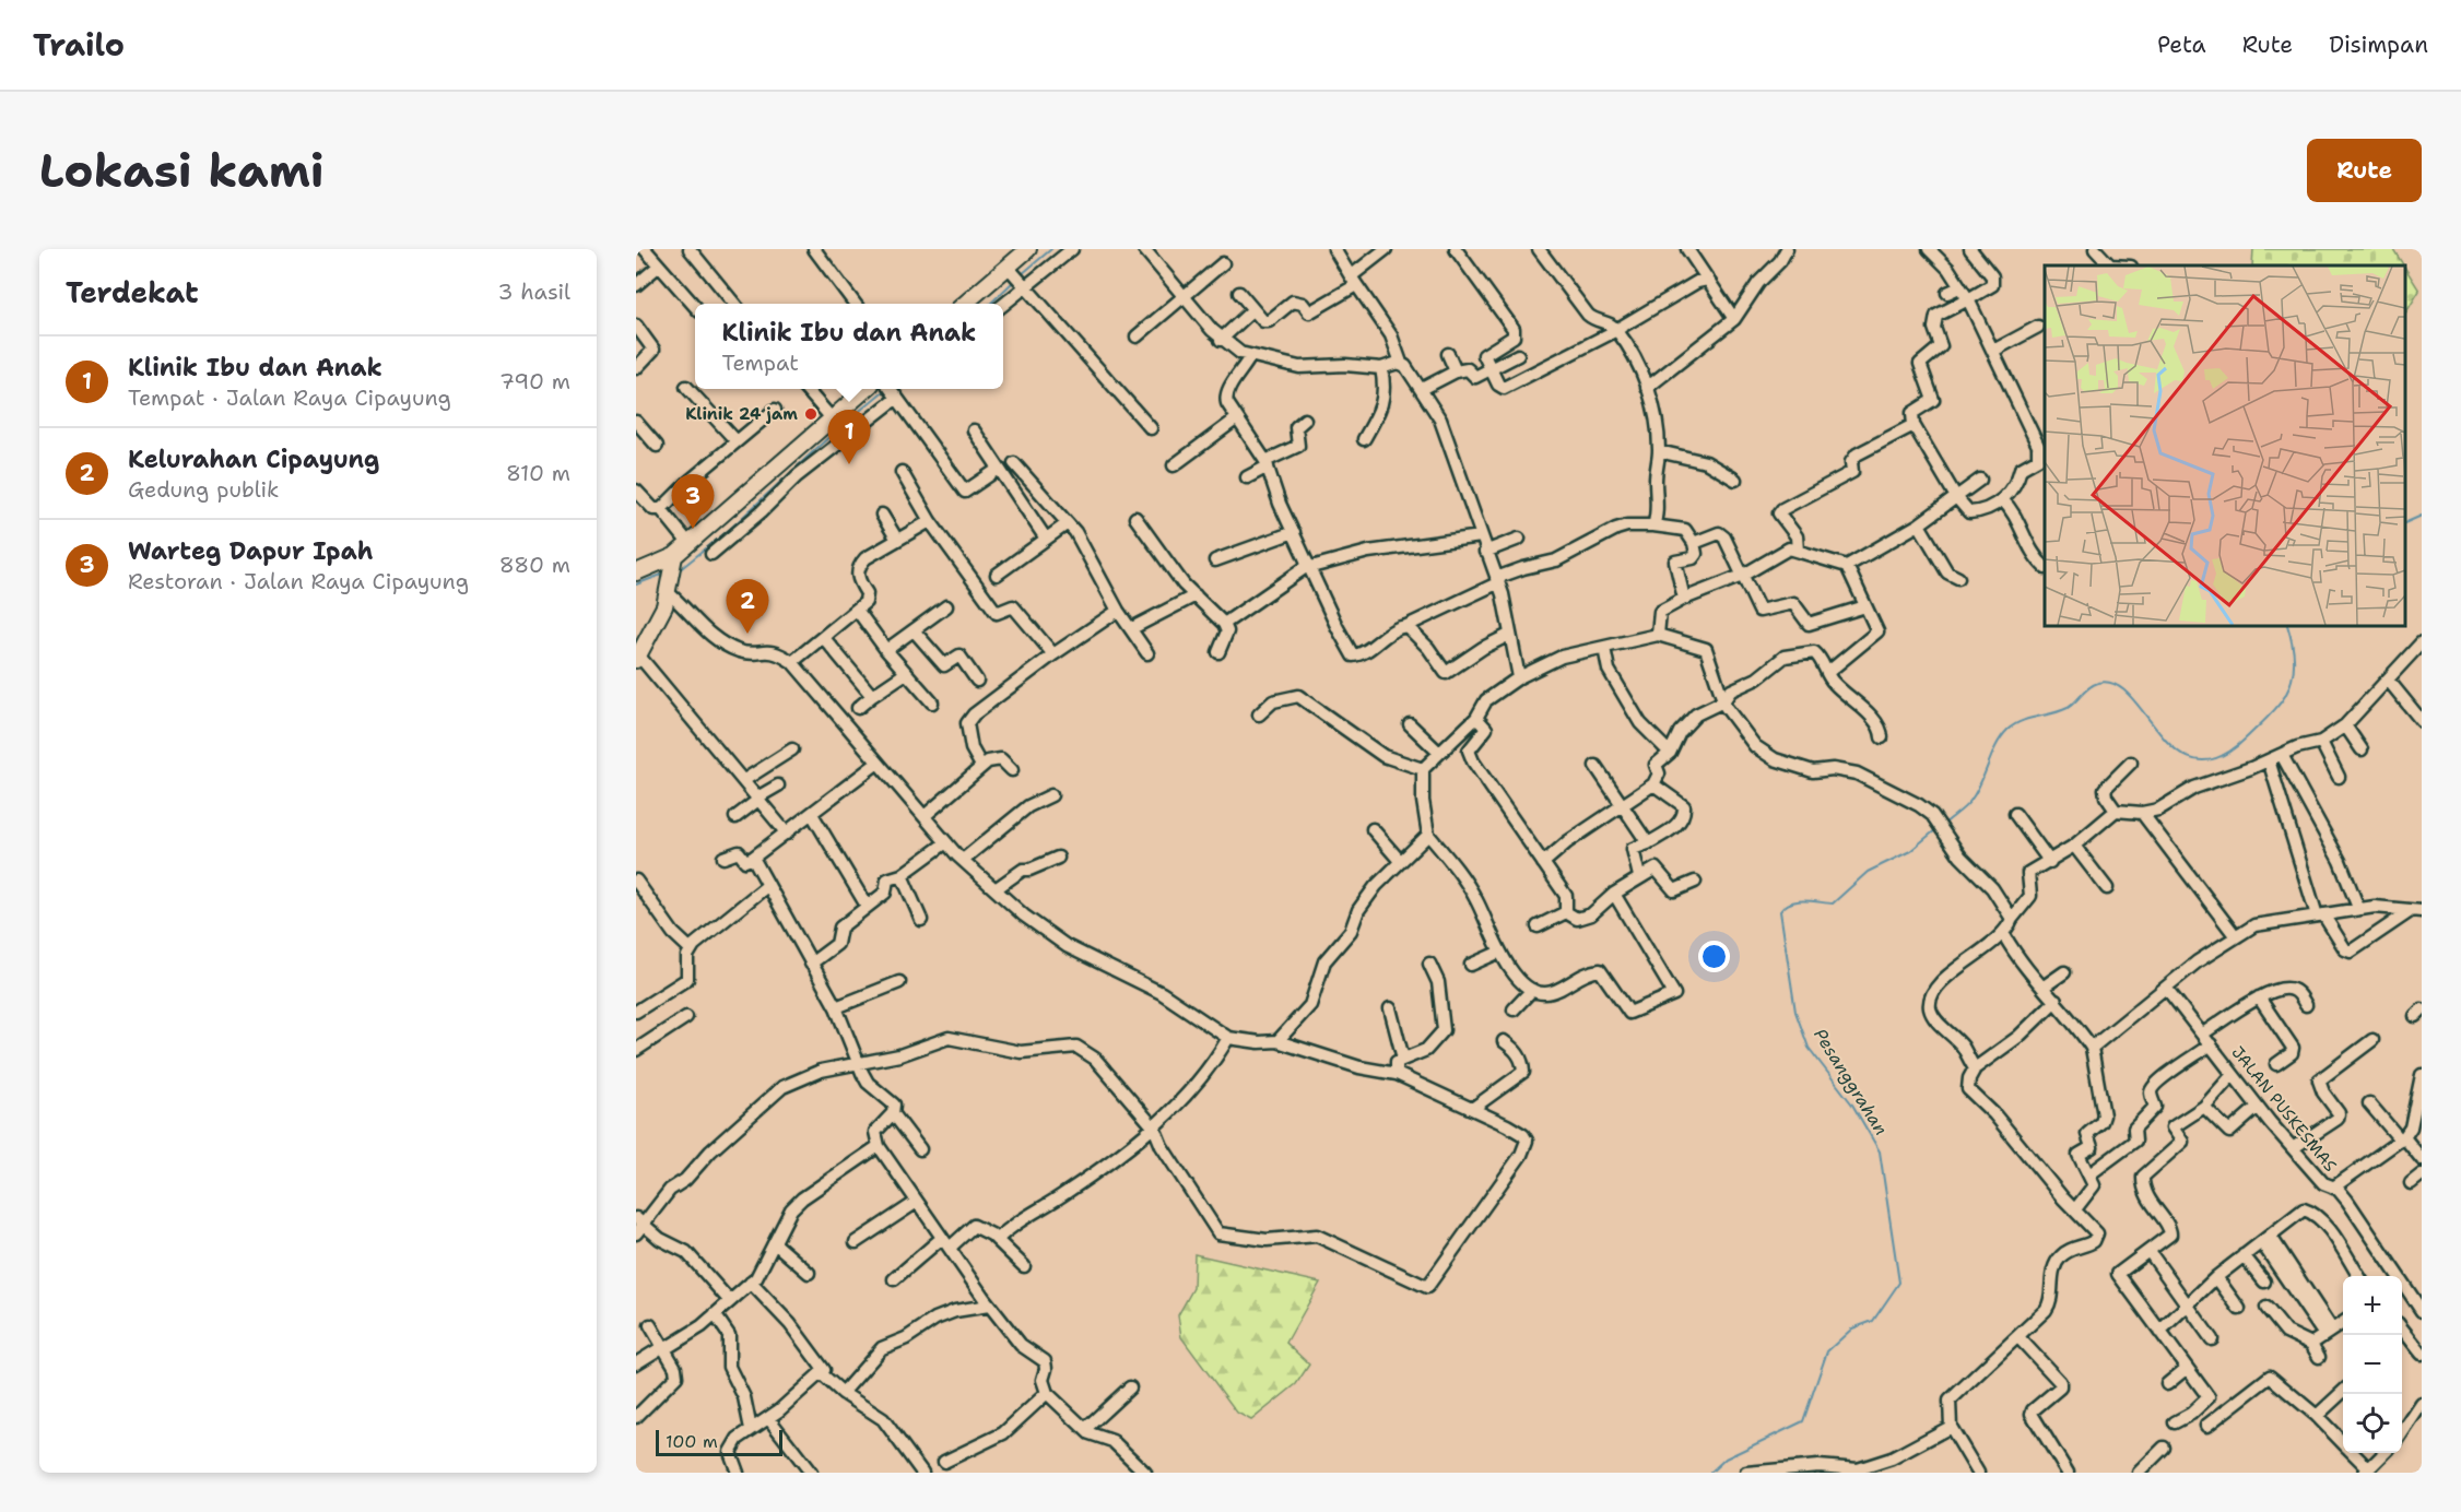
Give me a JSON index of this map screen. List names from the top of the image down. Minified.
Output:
{"streets":{"street":["JALAN PUSKESMAS"]},"water":["Pesanggrahan"],"places":["Klinik 24 jam"],"scale_bar":"100 m","page":{"header":"Trailo","nav":["Peta","Rute","Disimpan"],"buttons":"Rute","title":"Lokasi kami","heading":["Terdekat","3 hasil"],"popup":["Klinik Ibu dan Anak","Tempat"],"list":[{"mark":"1","name":"Klinik Ibu dan Anak","note":"Tempat · Jalan Raya Cipayung","value":"790 m"},{"mark":"2","name":"Kelurahan Cipayung","note":"Gedung publik","value":"810 m"},{"mark":"3","name":"Warteg Dapur Ipah","note":"Restoran · Jalan Raya Cipayung","value":"880 m"}],"pins":["1","3","2"],"map_buttons":["+","−"],"scale":"100 m"}}
